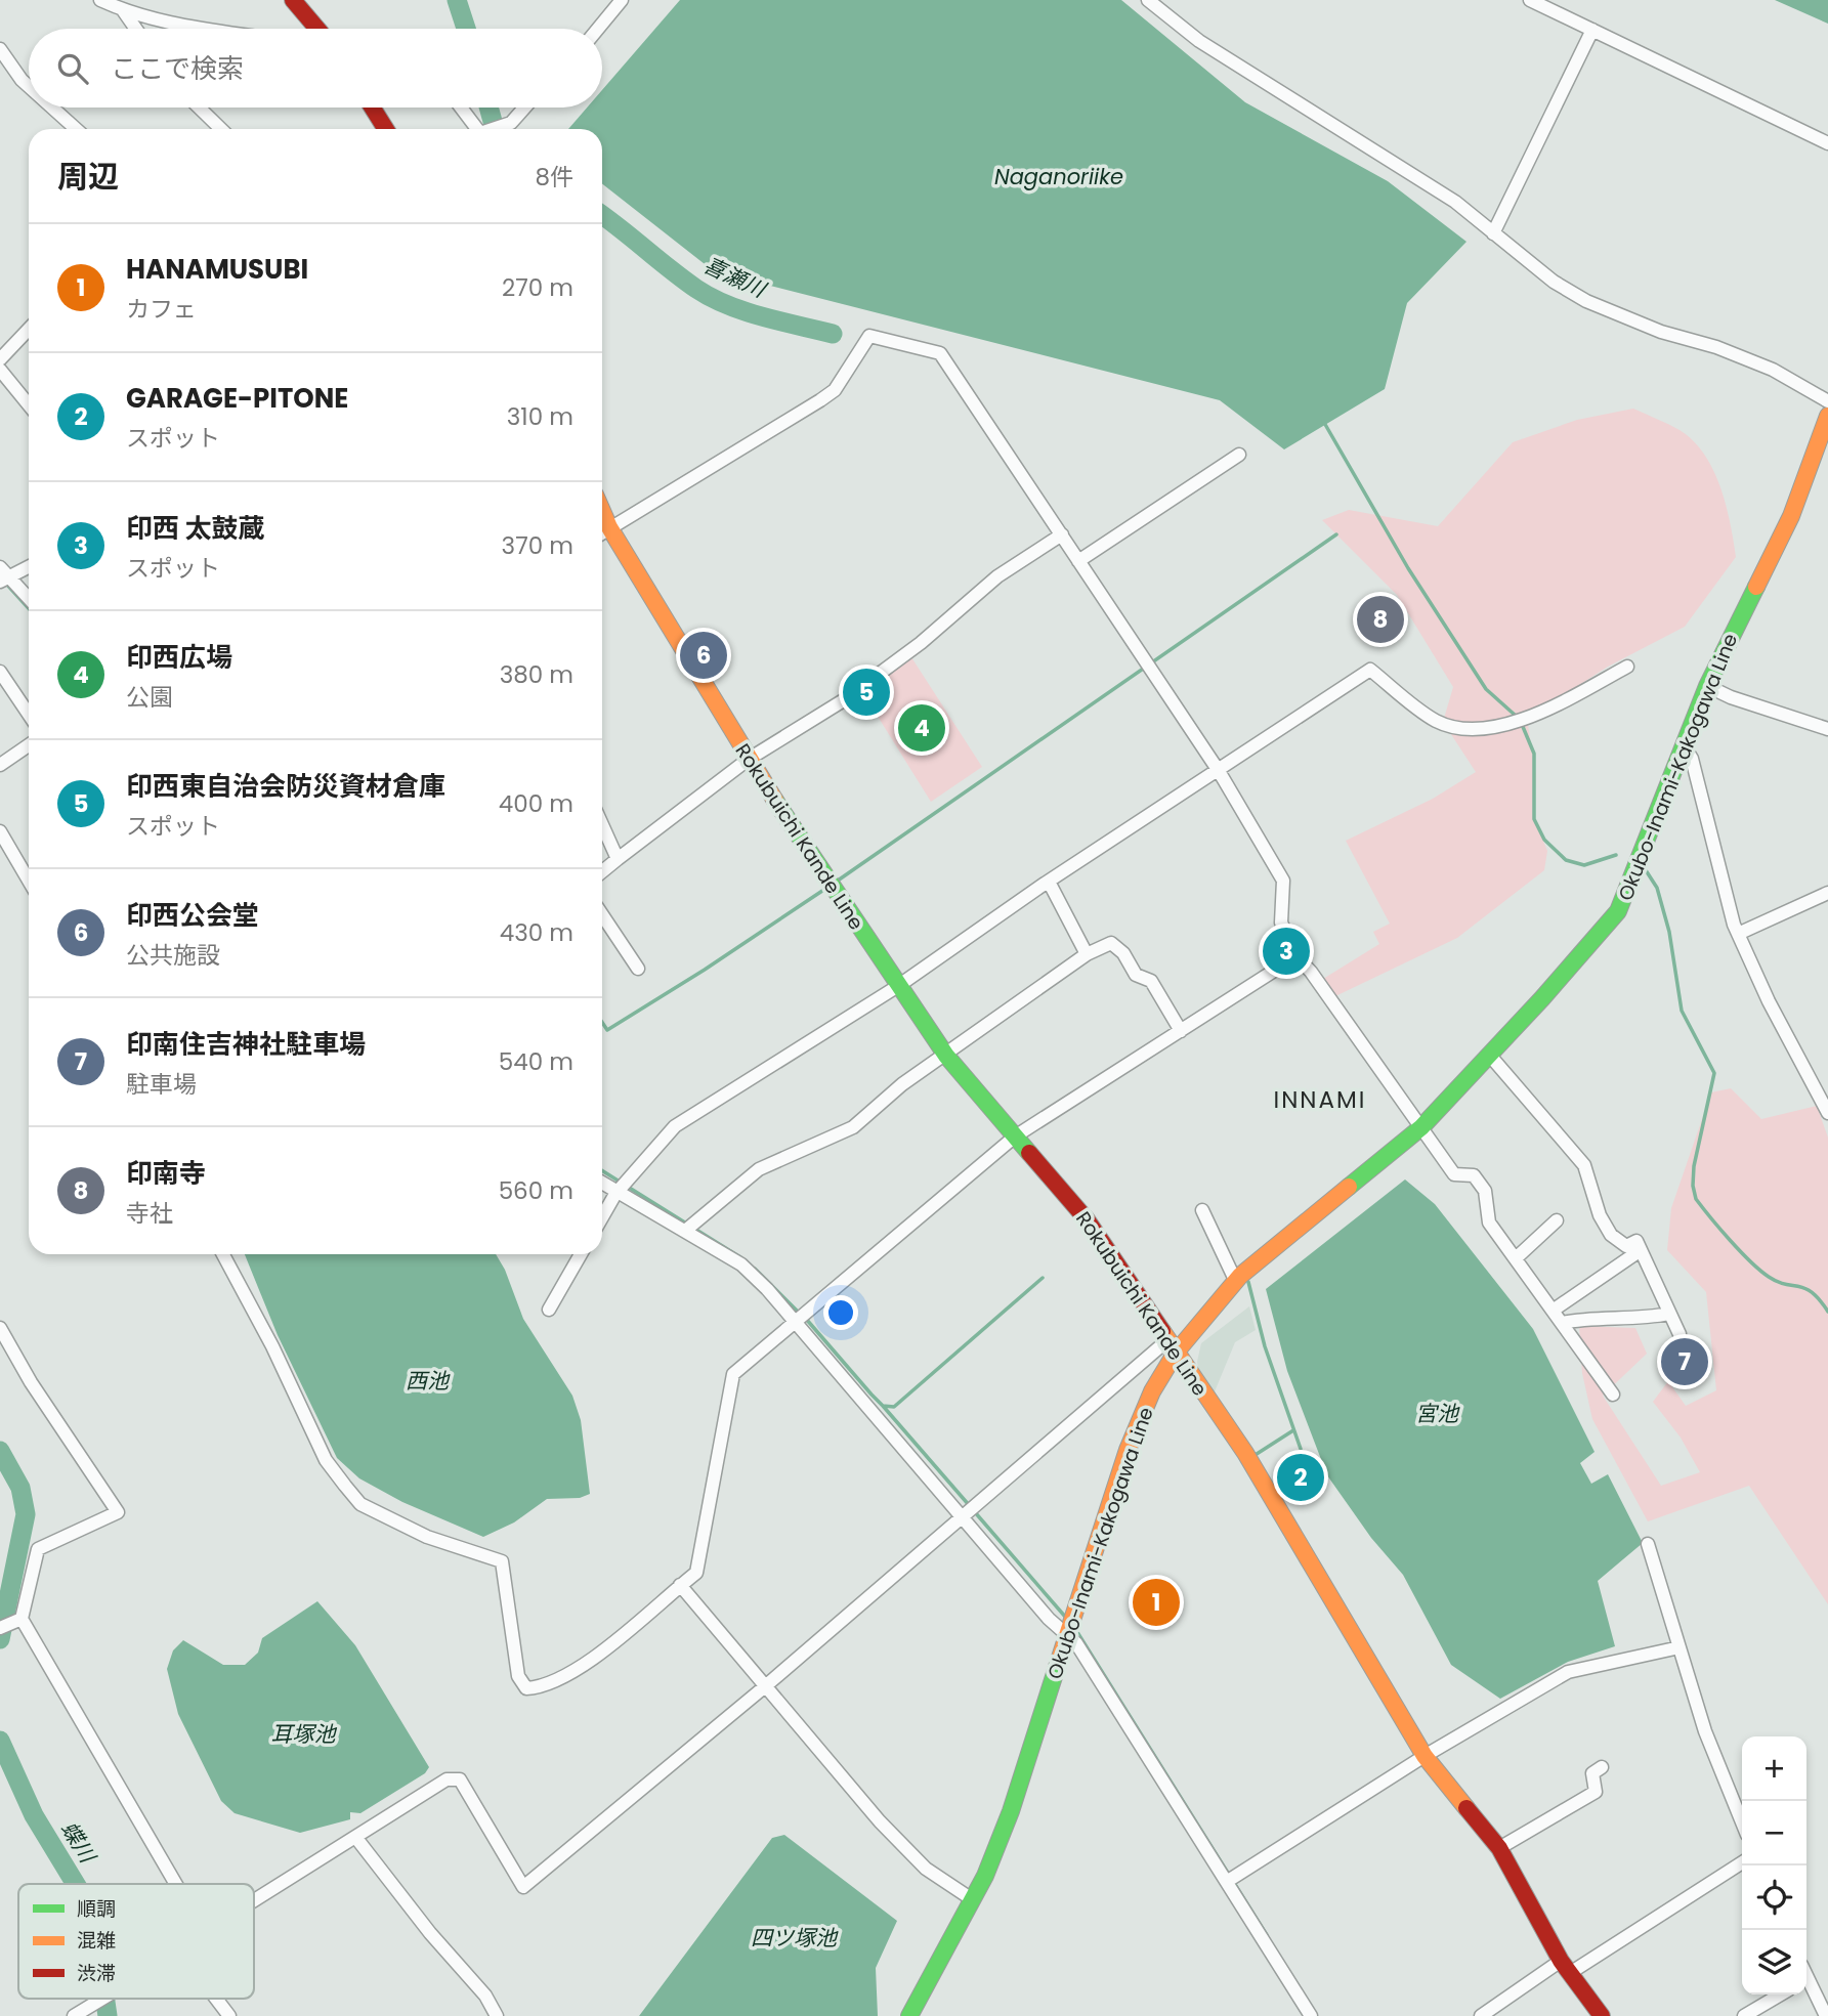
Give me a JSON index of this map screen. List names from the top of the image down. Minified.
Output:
{"streets":{"main road":["Okubo-Inami-Kakogawa Line","Rokubuichi Kande Line"]},"crossings":[["Okubo-Inami-Kakogawa Line","Rokubuichi Kande Line"]],"districts":["INNAMI"],"water":["Naganoriike","喜瀬川","西池","宮池","耳塚池","蝶川","四ツ塚池"],"legend":["順調","混雑","渋滞"],"page":{"search":"ここで検索","heading":["周辺","8件"],"list":[{"mark":"1","name":"HANAMUSUBI","note":"カフェ","value":"270 m"},{"mark":"2","name":"GARAGE-PITONE","note":"スポット","value":"310 m"},{"mark":"3","name":"印西 太鼓蔵","note":"スポット","value":"370 m"},{"mark":"4","name":"印西広場","note":"公園","value":"380 m"},{"mark":"5","name":"印西東自治会防災資材倉庫","note":"スポット","value":"400 m"},{"mark":"6","name":"印西公会堂","note":"公共施設","value":"430 m"},{"mark":"7","name":"印南住吉神社駐車場","note":"駐車場","value":"540 m"},{"mark":"8","name":"印南寺","note":"寺社","value":"560 m"}],"pins":["8","6","5","4","3","7","2","1"],"map_buttons":["+","−"]}}
